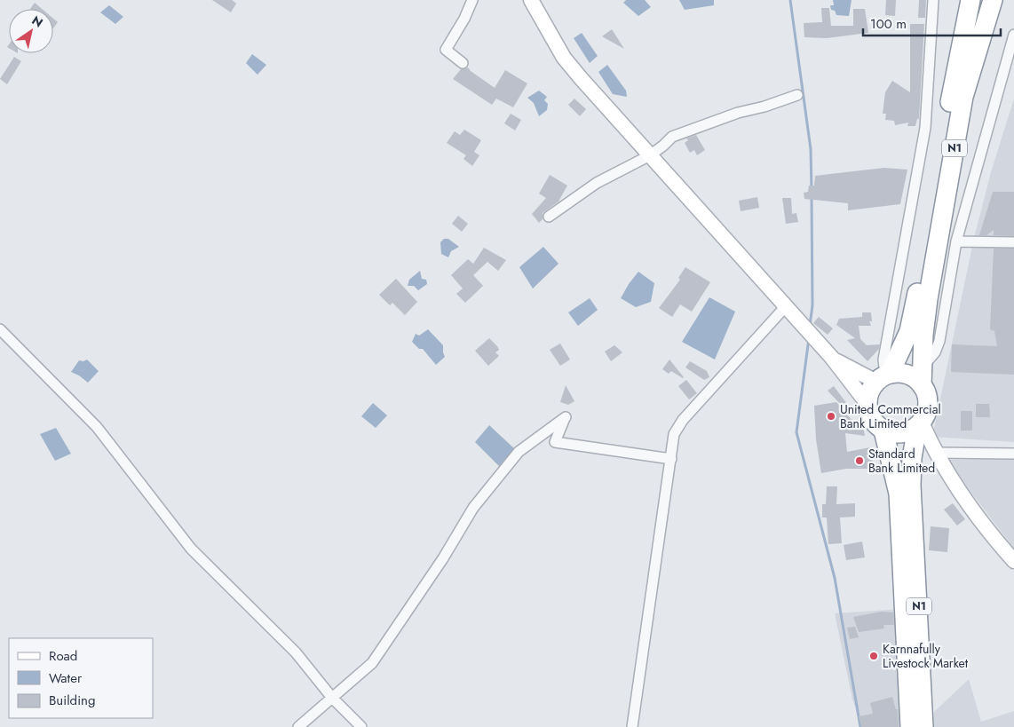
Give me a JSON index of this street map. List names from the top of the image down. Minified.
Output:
{"streets":{"highway":["N1"]},"places":["United Commercial Bank Limited","Standard Bank Limited","Karnnafully Livestock Market"],"legend":["Road","Water","Building"],"scale_bar":"100 m","north":"top right"}
